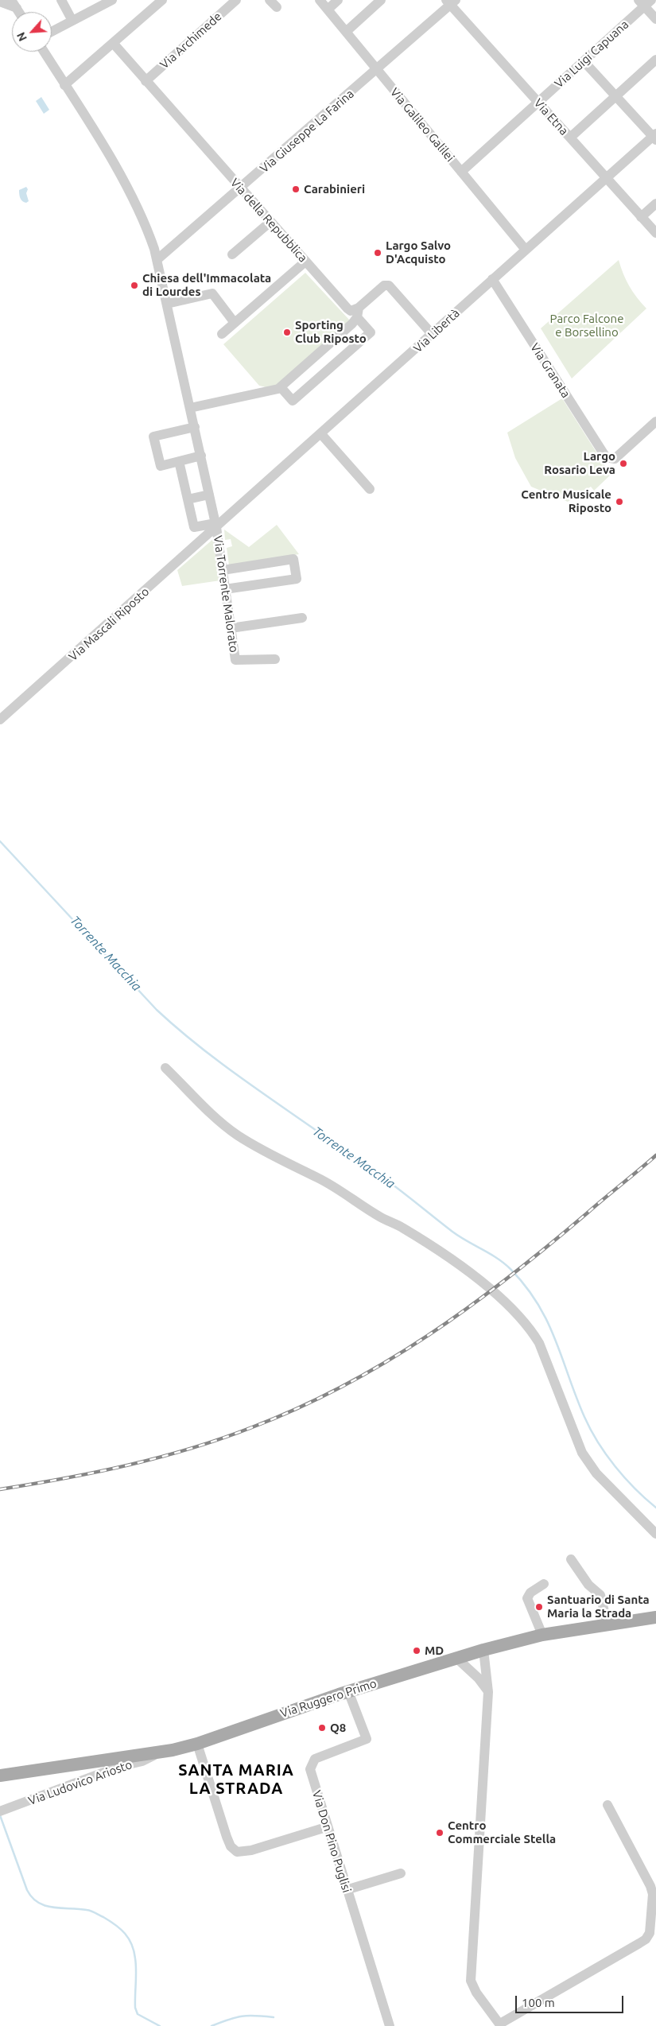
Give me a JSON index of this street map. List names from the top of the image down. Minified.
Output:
{"streets":{"main road":["Via Ruggero Primo"],"street":["Via Archimede","Via Luigi Capuana","Via Etna","Via Galileo Galilei","Via Giuseppe La Farina","Via della Repubblica","Via Libertà","Via Granata","Via Torrente Malorato","Via Mascali Riposto","Via Ludovico Ariosto","Via Don Pino Puglisi"]},"crossings":[["Via Archimede","Via della Repubblica"],["Via Luigi Capuana","Via Etna"],["Via Luigi Capuana","Via Galileo Galilei"],["Via Etna","Via Giuseppe La Farina"],["Via Etna","Via Libertà"],["Via Galileo Galilei","Via Giuseppe La Farina"],["Via Galileo Galilei","Via Libertà"],["Via Giuseppe La Farina","Via della Repubblica"],["Via Giuseppe La Farina","Via Torrente Malorato"],["Via Libertà","Via Granata"],["Via Libertà","Via Torrente Malorato"],["Via Libertà","Via Mascali Riposto"],["Via Torrente Malorato","Via Mascali Riposto"],["Via Ruggero Primo","Via Ludovico Ariosto"],["Via Ruggero Primo","Via Don Pino Puglisi"]],"districts":["SANTA MARIA LA STRADA"],"water":["Torrente Macchia"],"parks":["Parco Falcone e Borsellino"],"places":["Carabinieri","Largo Salvo D'Acquisto","Chiesa dell'Immacolata di Lourdes","Sporting Club Riposto","Largo Rosario Leva","Centro Musicale Riposto","Santuario di Santa Maria la Strada","MD","Q8","Centro Commerciale Stella"],"scale_bar":"100 m","north":"bottom left"}
